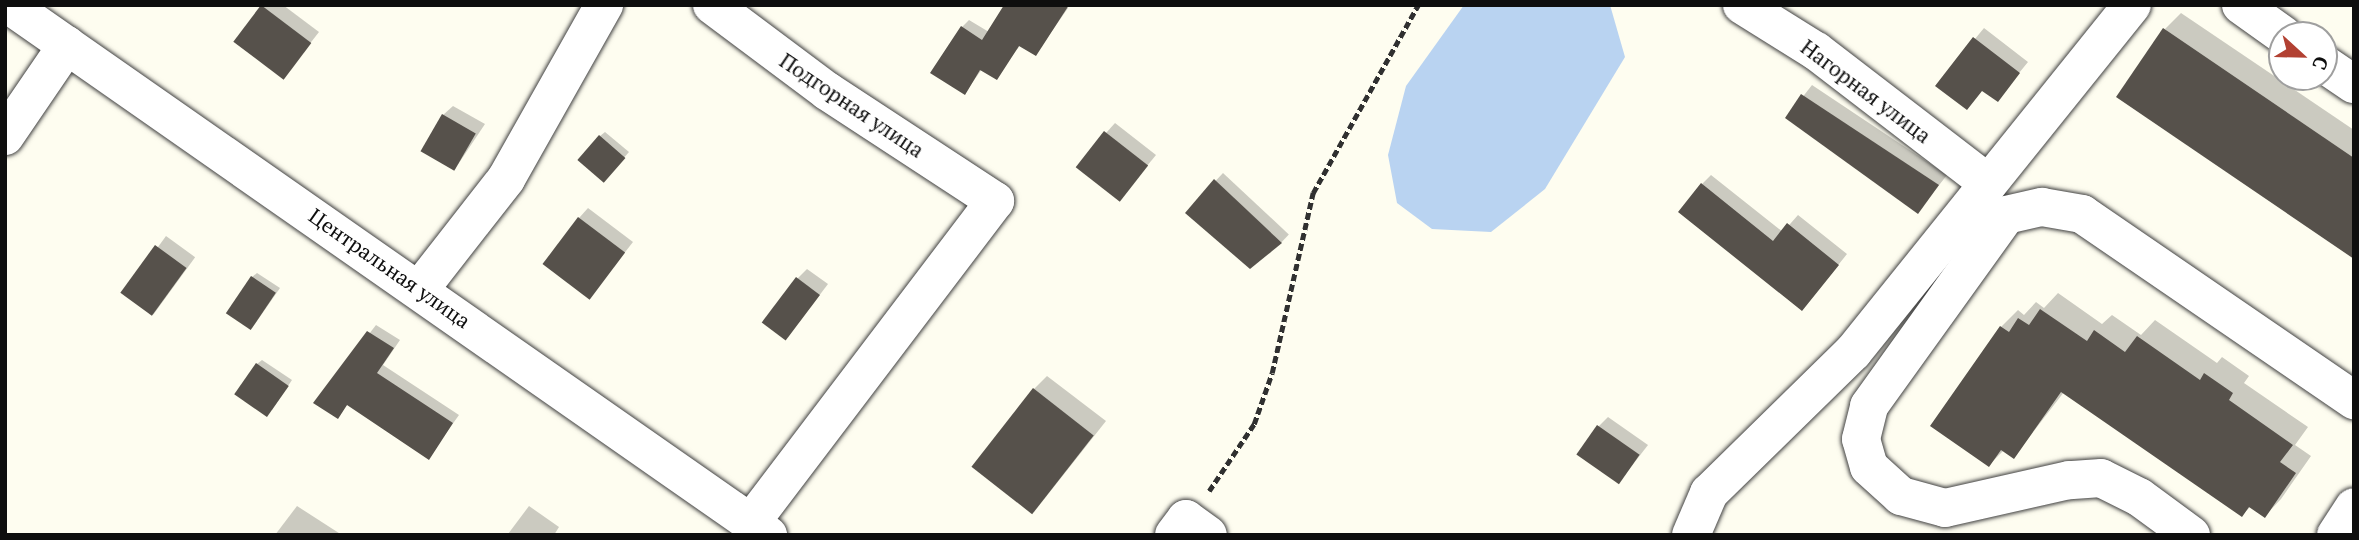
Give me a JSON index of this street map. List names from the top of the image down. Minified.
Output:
{"streets":{"street":["Нагорная улица","Подгорная улица","Центральная улица"]},"crossings":[["Подгорная улица","Центральная улица"]],"north":"right"}
